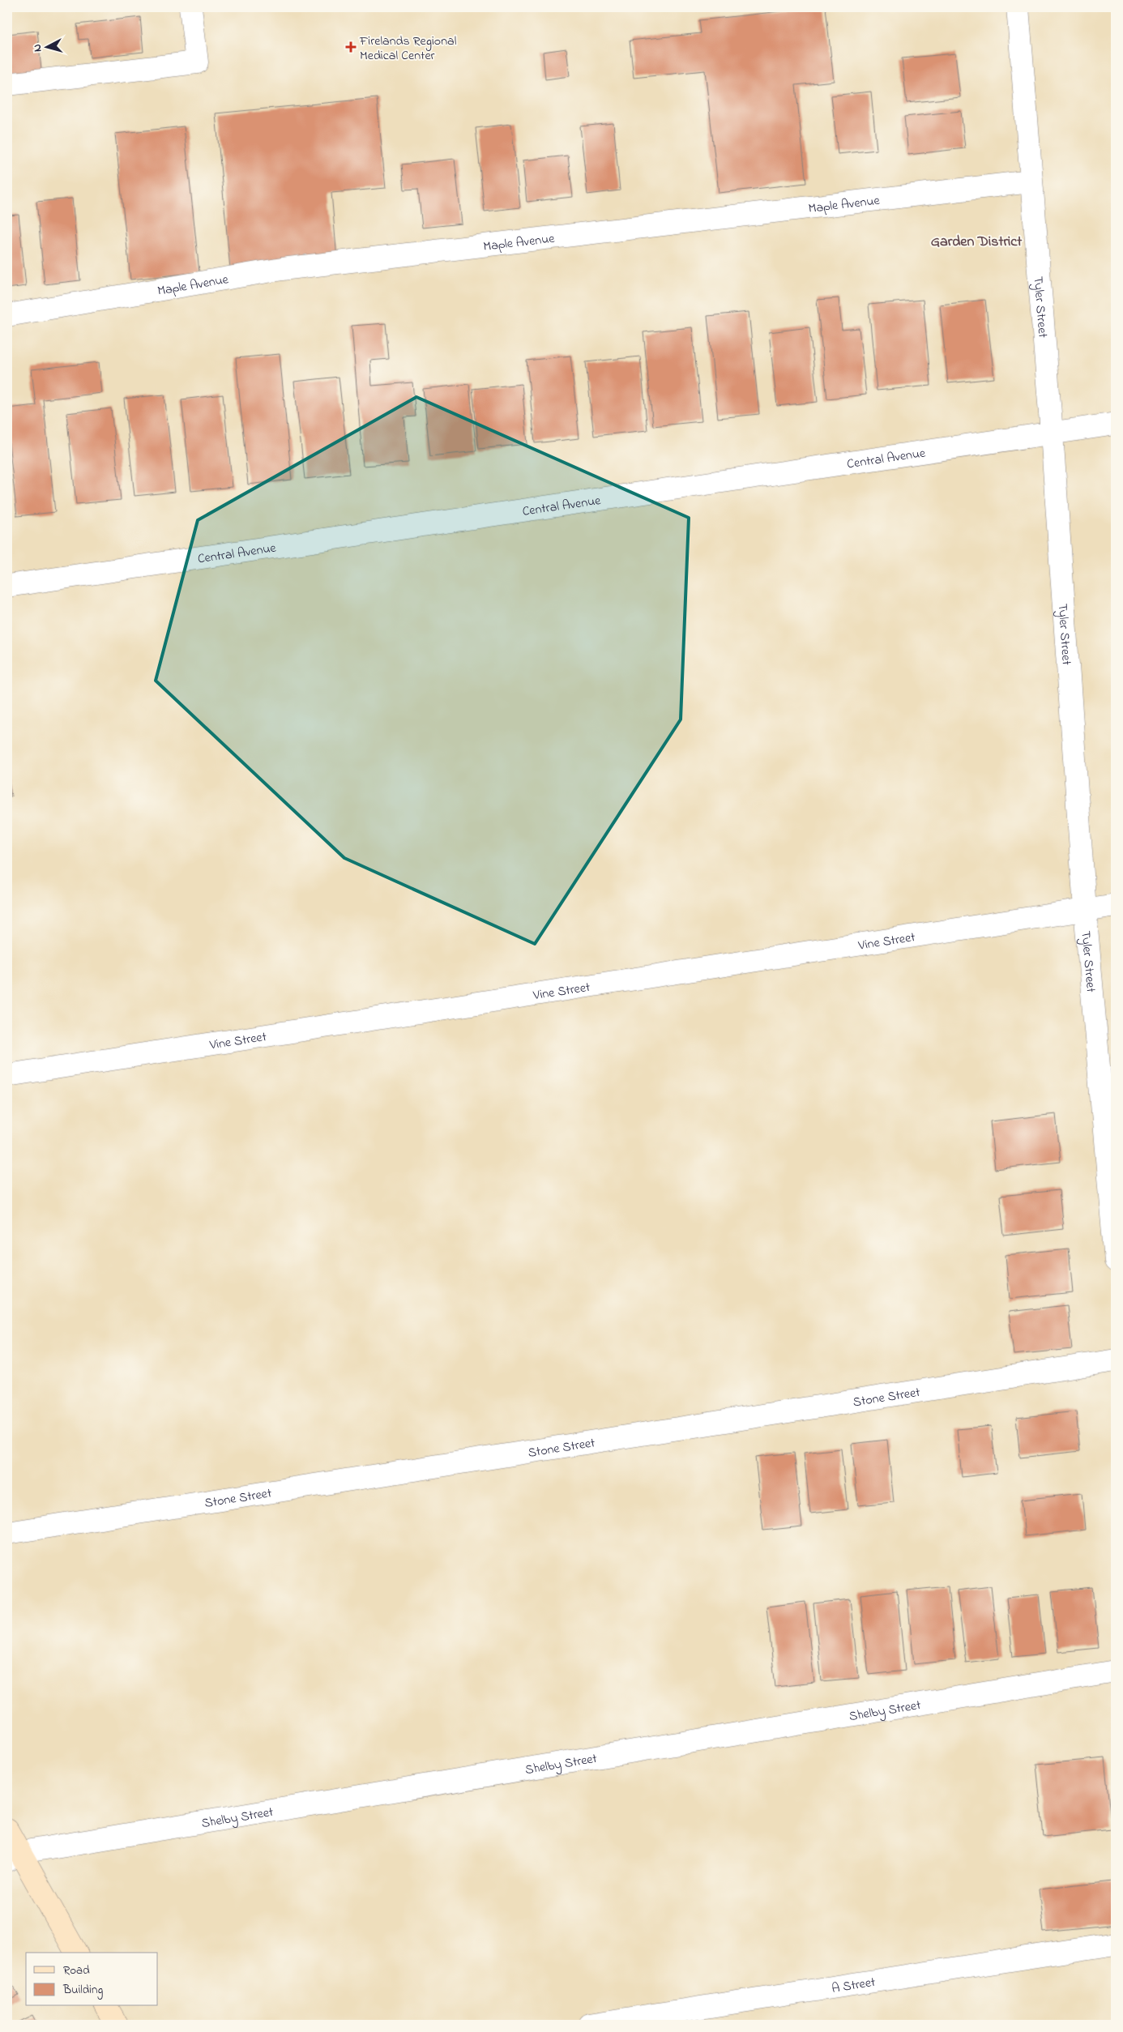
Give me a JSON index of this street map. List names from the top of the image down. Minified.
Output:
{"streets":{"street":["Maple Avenue","Tyler Street","Central Avenue","Vine Street","Stone Street","Shelby Street","A Street"]},"crossings":[["Maple Avenue","Tyler Street"],["Tyler Street","Central Avenue"],["Tyler Street","Vine Street"]],"districts":["Garden District"],"places":{"health":["Firelands Regional Medical Center"]},"legend":["Road","Building"],"north":"left"}
